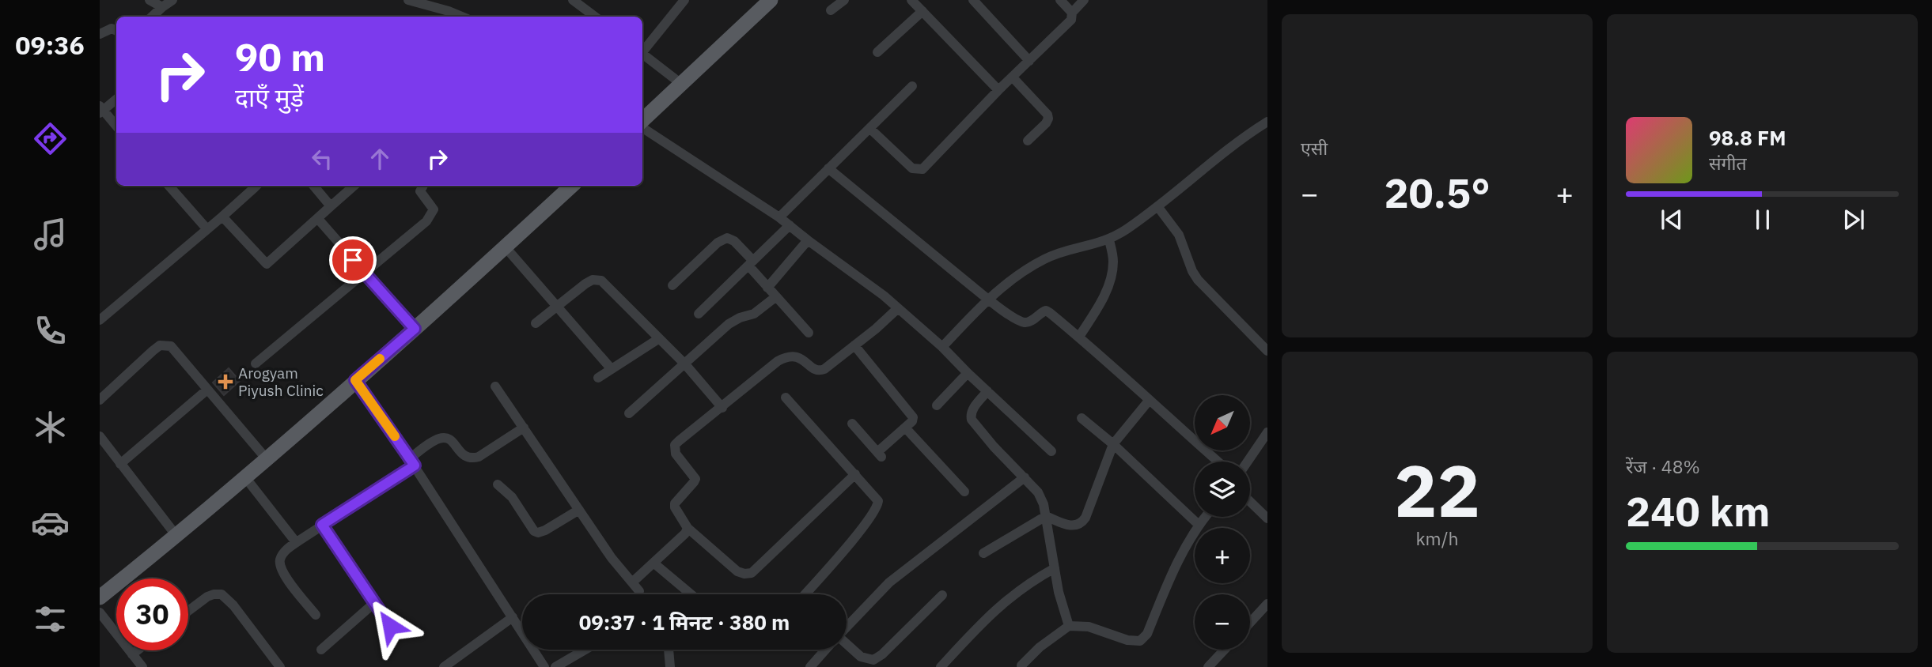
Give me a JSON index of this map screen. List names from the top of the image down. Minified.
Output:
{"places":{"health":["Arogyam Piyush Clinic"]},"north":"bottom left","page":{"tabs":"09:36","tile":["एसी",["22","km/h"],["रेंज · 48%","240 km"]],"turn":["90 m","दाएँ मुड़ें"],"song":["98.8 FM","संगीत"],"heat":["−","20.5°","+"],"map_buttons":["+","−"],"limit":"30","trip":"09:37 · 1 मिनट · 380 m"}}
